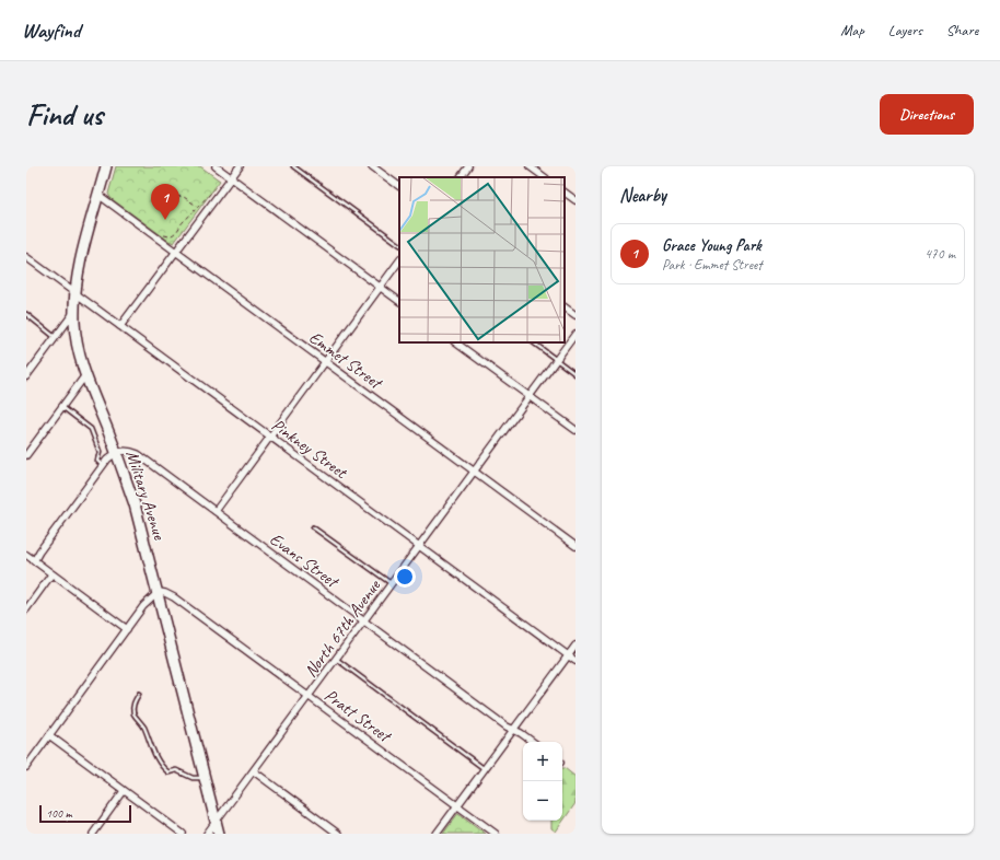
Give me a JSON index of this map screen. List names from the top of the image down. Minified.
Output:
{"streets":{"main road":["Military Avenue"],"street":["Emmet Street","Pinkney Street","Evans Street","North 67th Avenue","Pratt Street"]},"crossings":[["Emmet Street","Military Avenue"],["Emmet Street","North 67th Avenue"],["Pinkney Street","Military Avenue"],["Pinkney Street","North 67th Avenue"],["Military Avenue","Evans Street"],["Military Avenue","North 67th Avenue"],["Military Avenue","Pratt Street"],["Evans Street","North 67th Avenue"],["North 67th Avenue","Pratt Street"]],"scale_bar":"100 m","page":{"header":"Wayfind","nav":["Map","Layers","Share"],"buttons":"Directions","title":"Find us","heading":"Nearby","pins":"1","list":[{"mark":"1","name":"Grace Young Park","note":"Park · Emmet Street","value":"470 m"}],"map_buttons":["+","−"],"scale":"100 m"}}
